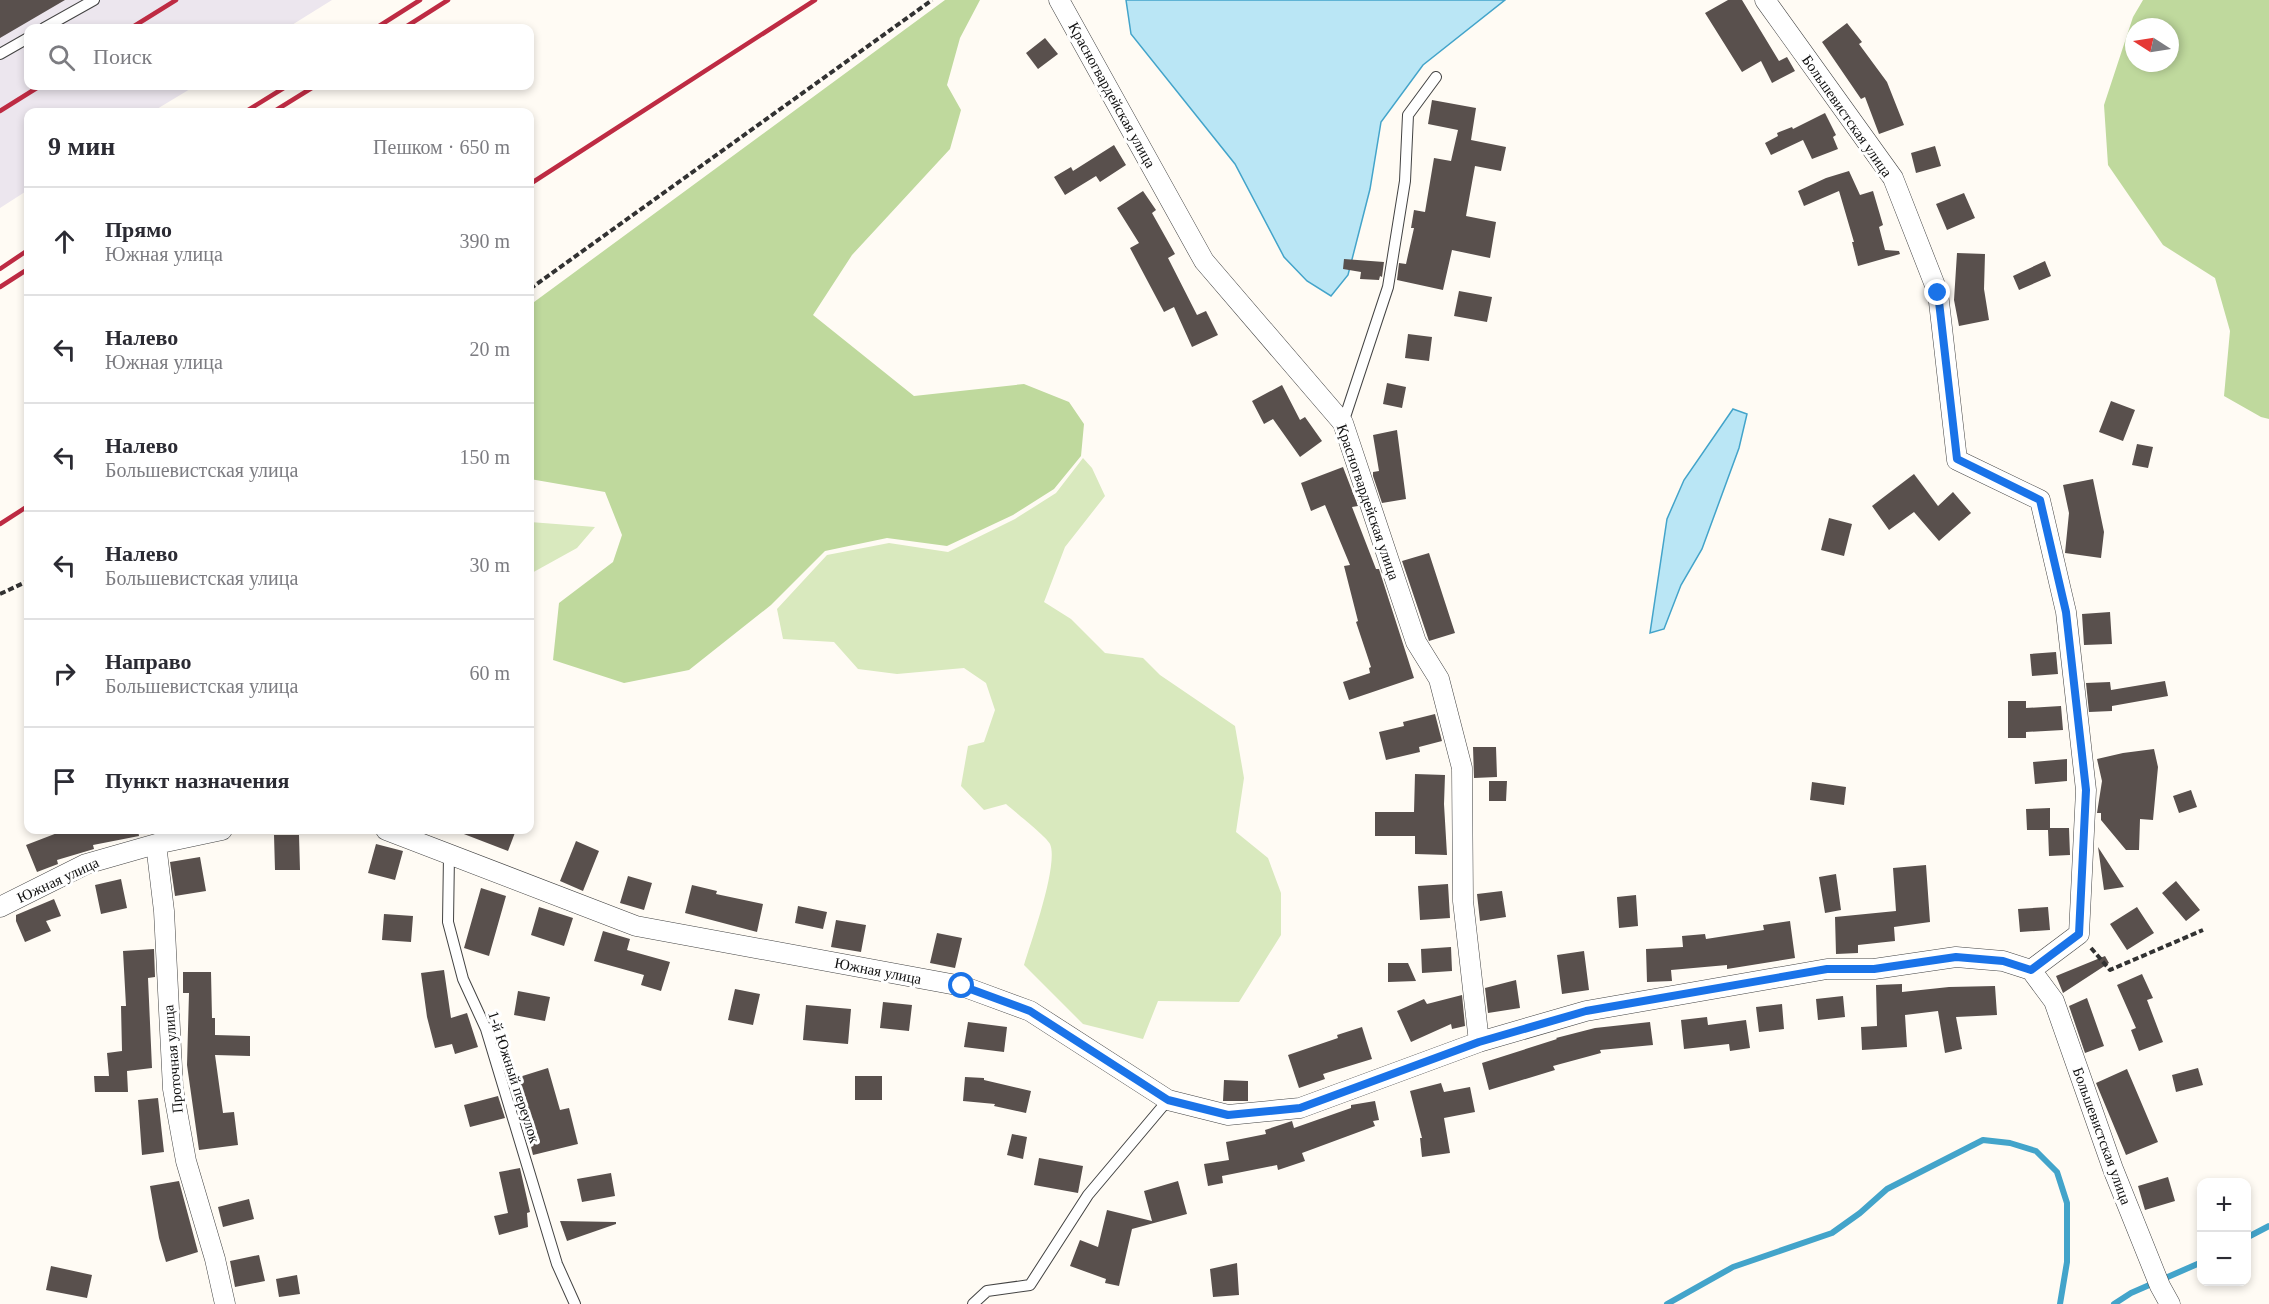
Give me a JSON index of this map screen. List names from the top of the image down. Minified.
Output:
{"streets":{"street":["Красногвардейская улица","Большевистская улица","Южная улица","Проточная улица"],"lane":["1-й Южный переулок"]},"crossings":[["Красногвардейская улица","Южная улица"],["Большевистская улица","Южная улица"],["Южная улица","Проточная улица"],["Южная улица","1-й Южный переулок"]],"north":"left","page":{"search":"Поиск","heading":["9 мин","Пешком · 650 m"],"list":[["Прямо","Южная улица","390 m"],["Налево","Южная улица","20 m"],["Налево","Большевистская улица","150 m"],["Налево","Большевистская улица","30 m"],["Направо","Большевистская улица","60 m"],"Пункт назначения"],"map_buttons":["+","−"]}}
